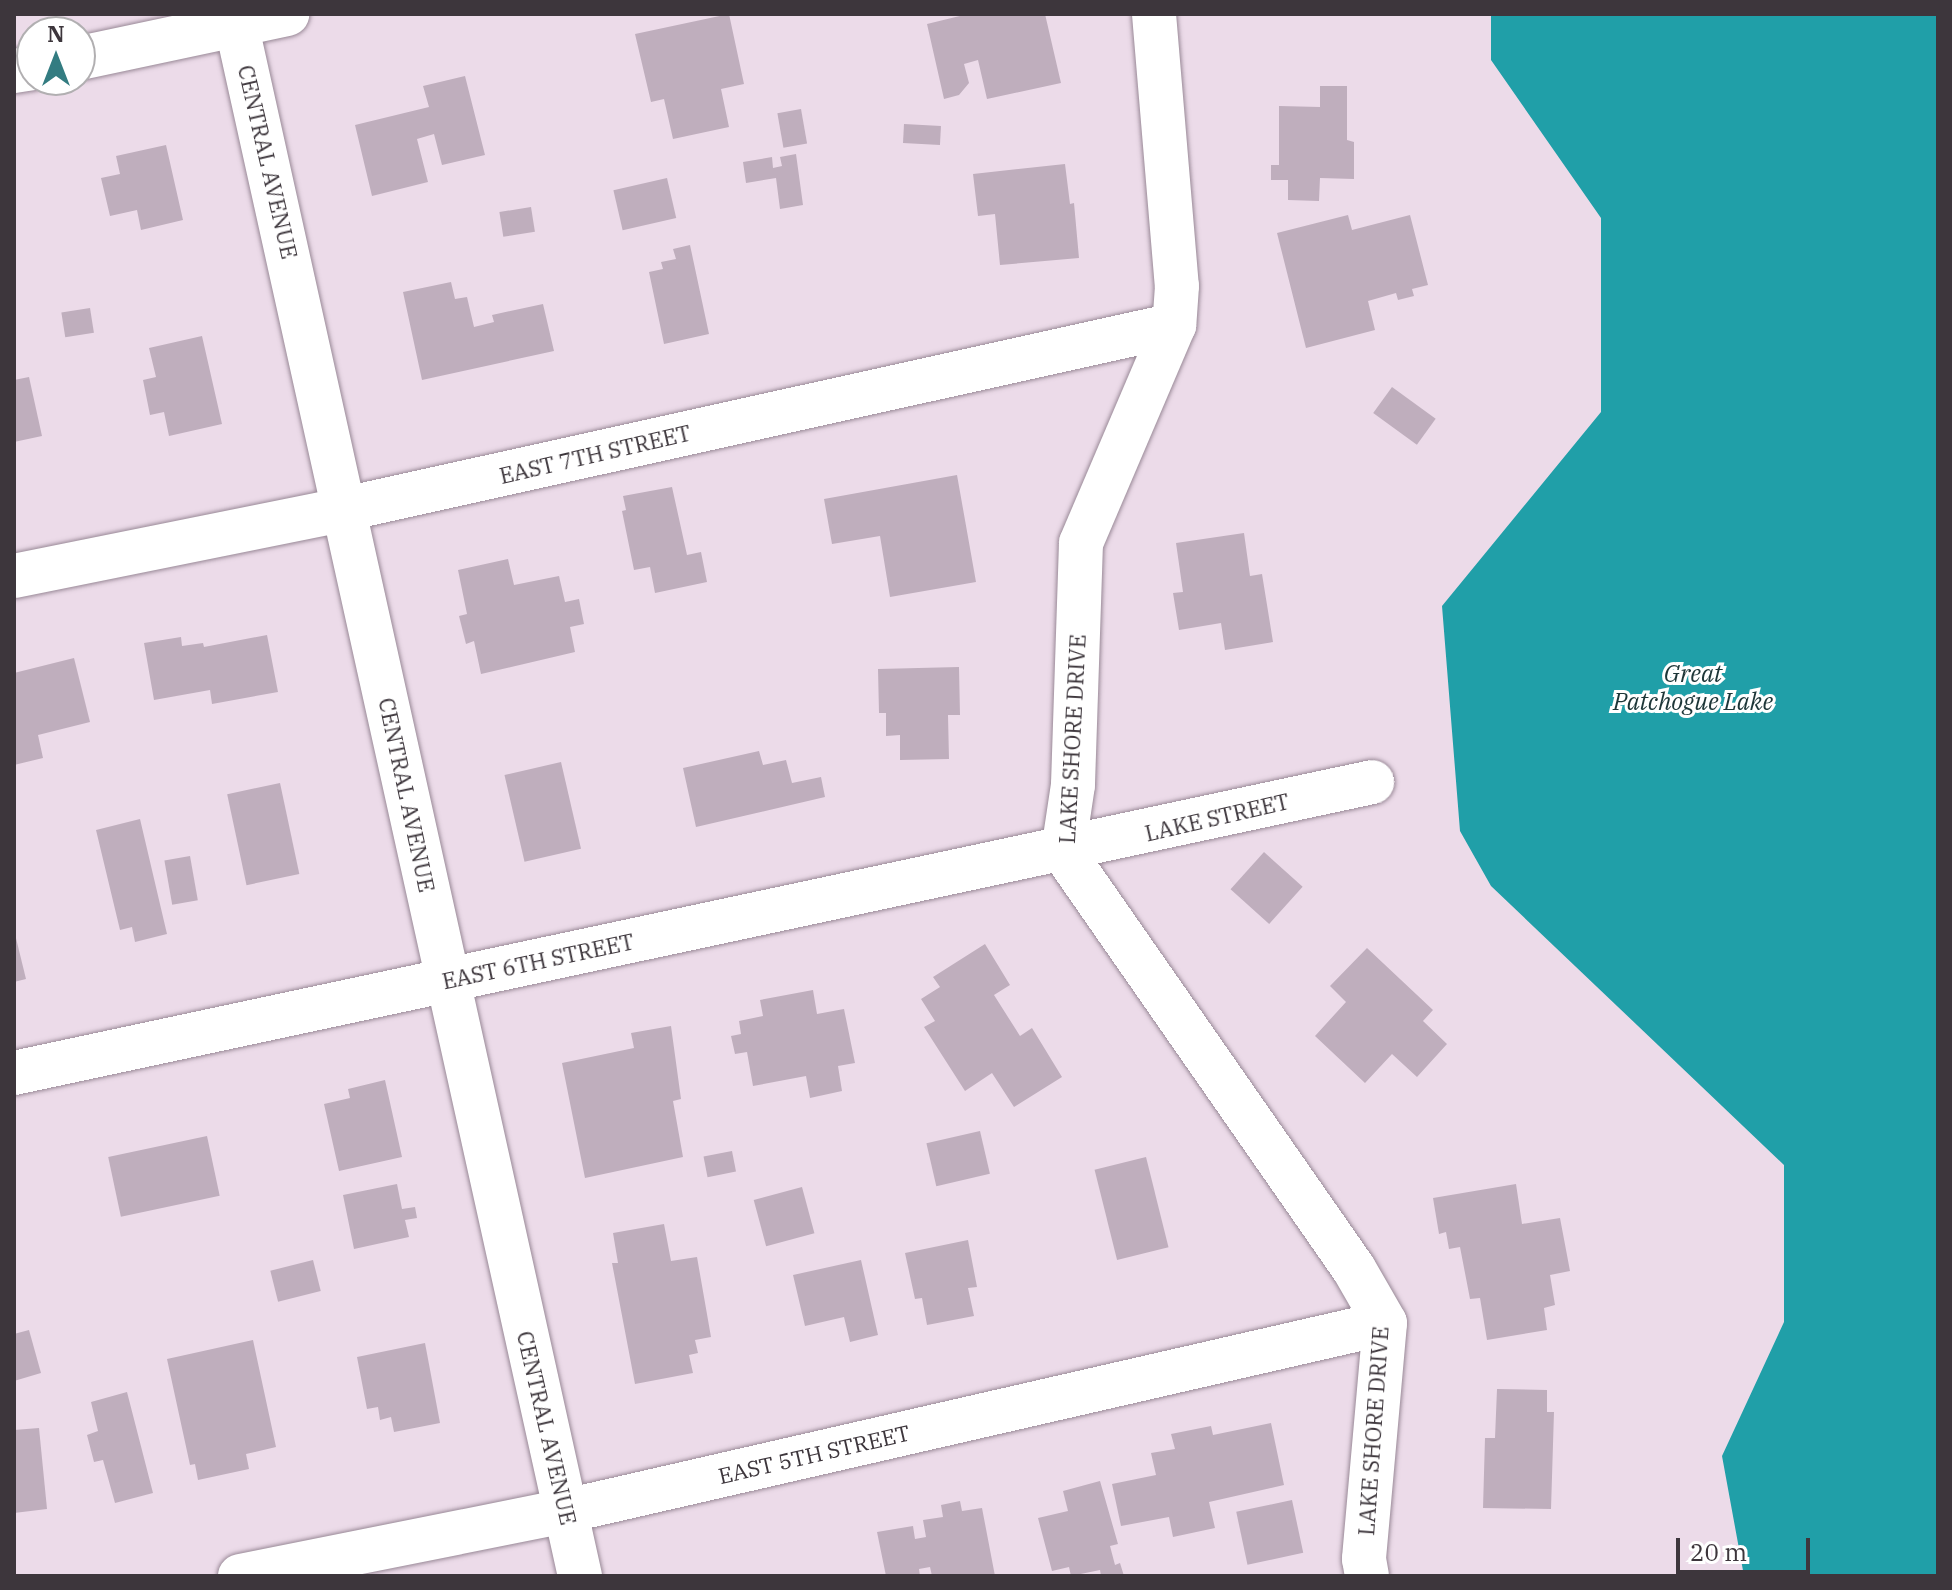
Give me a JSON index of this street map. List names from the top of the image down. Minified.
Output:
{"streets":{"street":["CENTRAL AVENUE","EAST 7TH STREET","LAKE SHORE DRIVE","LAKE STREET","EAST 6TH STREET","EAST 5TH STREET"]},"crossings":[["CENTRAL AVENUE","EAST 7TH STREET"],["CENTRAL AVENUE","EAST 6TH STREET"],["CENTRAL AVENUE","EAST 5TH STREET"],["EAST 7TH STREET","LAKE SHORE DRIVE"],["LAKE SHORE DRIVE","LAKE STREET"],["LAKE SHORE DRIVE","EAST 6TH STREET"],["LAKE SHORE DRIVE","EAST 5TH STREET"],["LAKE STREET","EAST 6TH STREET"]],"water":["Great Patchogue Lake"],"scale_bar":"20 m","north":"top"}
